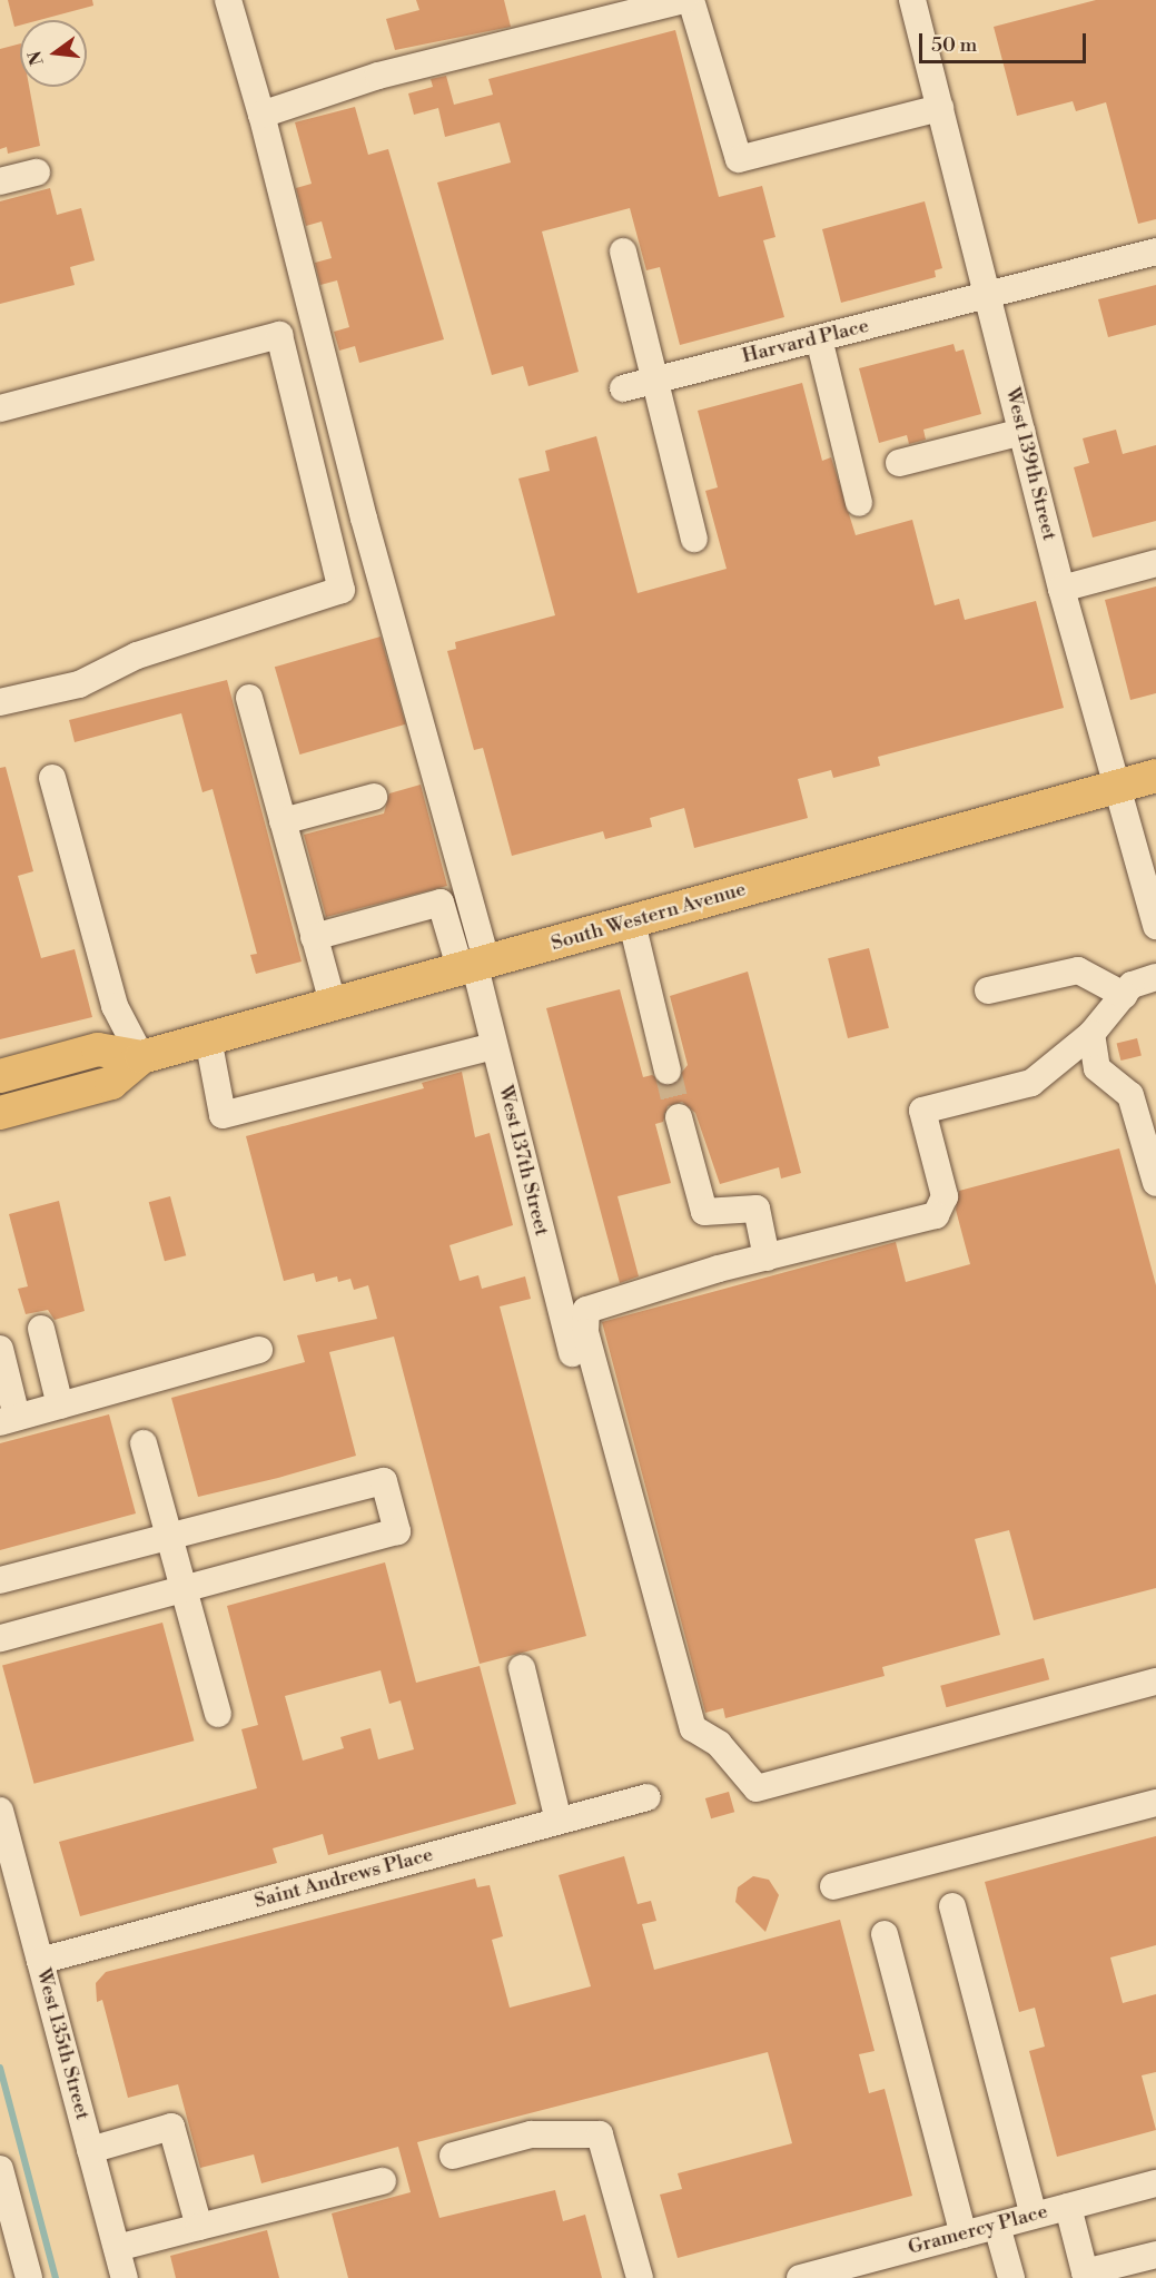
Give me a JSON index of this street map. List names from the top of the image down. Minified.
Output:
{"streets":{"main road":["South Western Avenue"],"street":["Harvard Place","West 139th Street","West 137th Street","Saint Andrews Place","West 135th Street","Gramercy Place"]},"crossings":[["Harvard Place","West 139th Street"],["West 139th Street","South Western Avenue"],["South Western Avenue","West 137th Street"],["Saint Andrews Place","West 135th Street"]],"scale_bar":"50 m","north":"left"}
